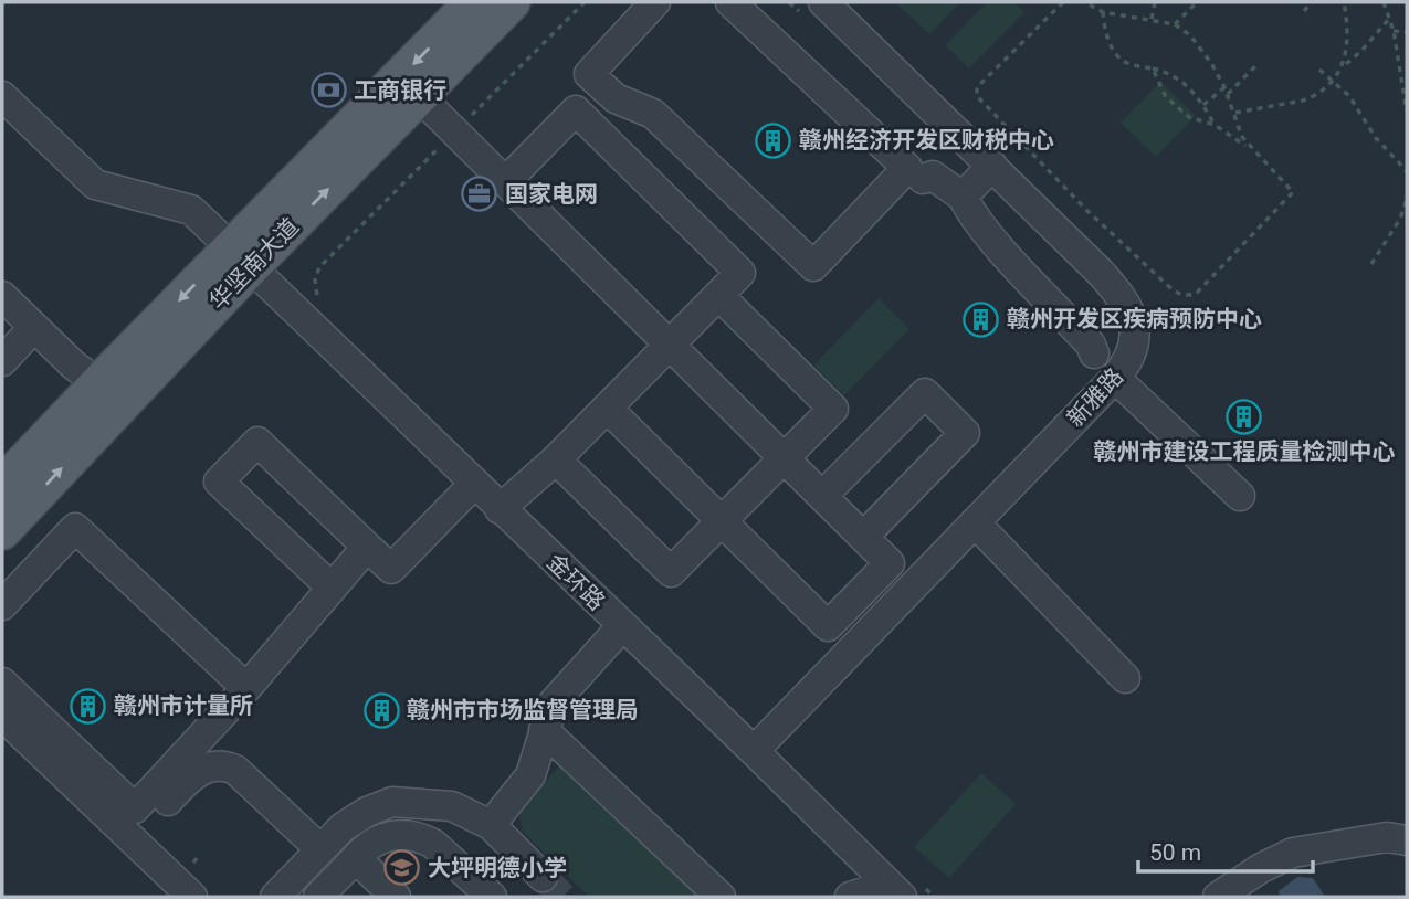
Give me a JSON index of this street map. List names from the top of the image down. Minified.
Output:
{"streets":{"main road":["华坚南大道"],"street":["新雅路","金环路"]},"crossings":[["华坚南大道","金环路"],["新雅路","金环路"]],"places":{"bank":["工商银行"],"building":["赣州经济开发区财税中心","赣州开发区疾病预防中心","赣州市建设工程质量检测中心","赣州市计量所","赣州市市场监督管理局"],"office":["国家电网"],"school or university":["大坪明德小学"]},"scale_bar":"50 m"}
